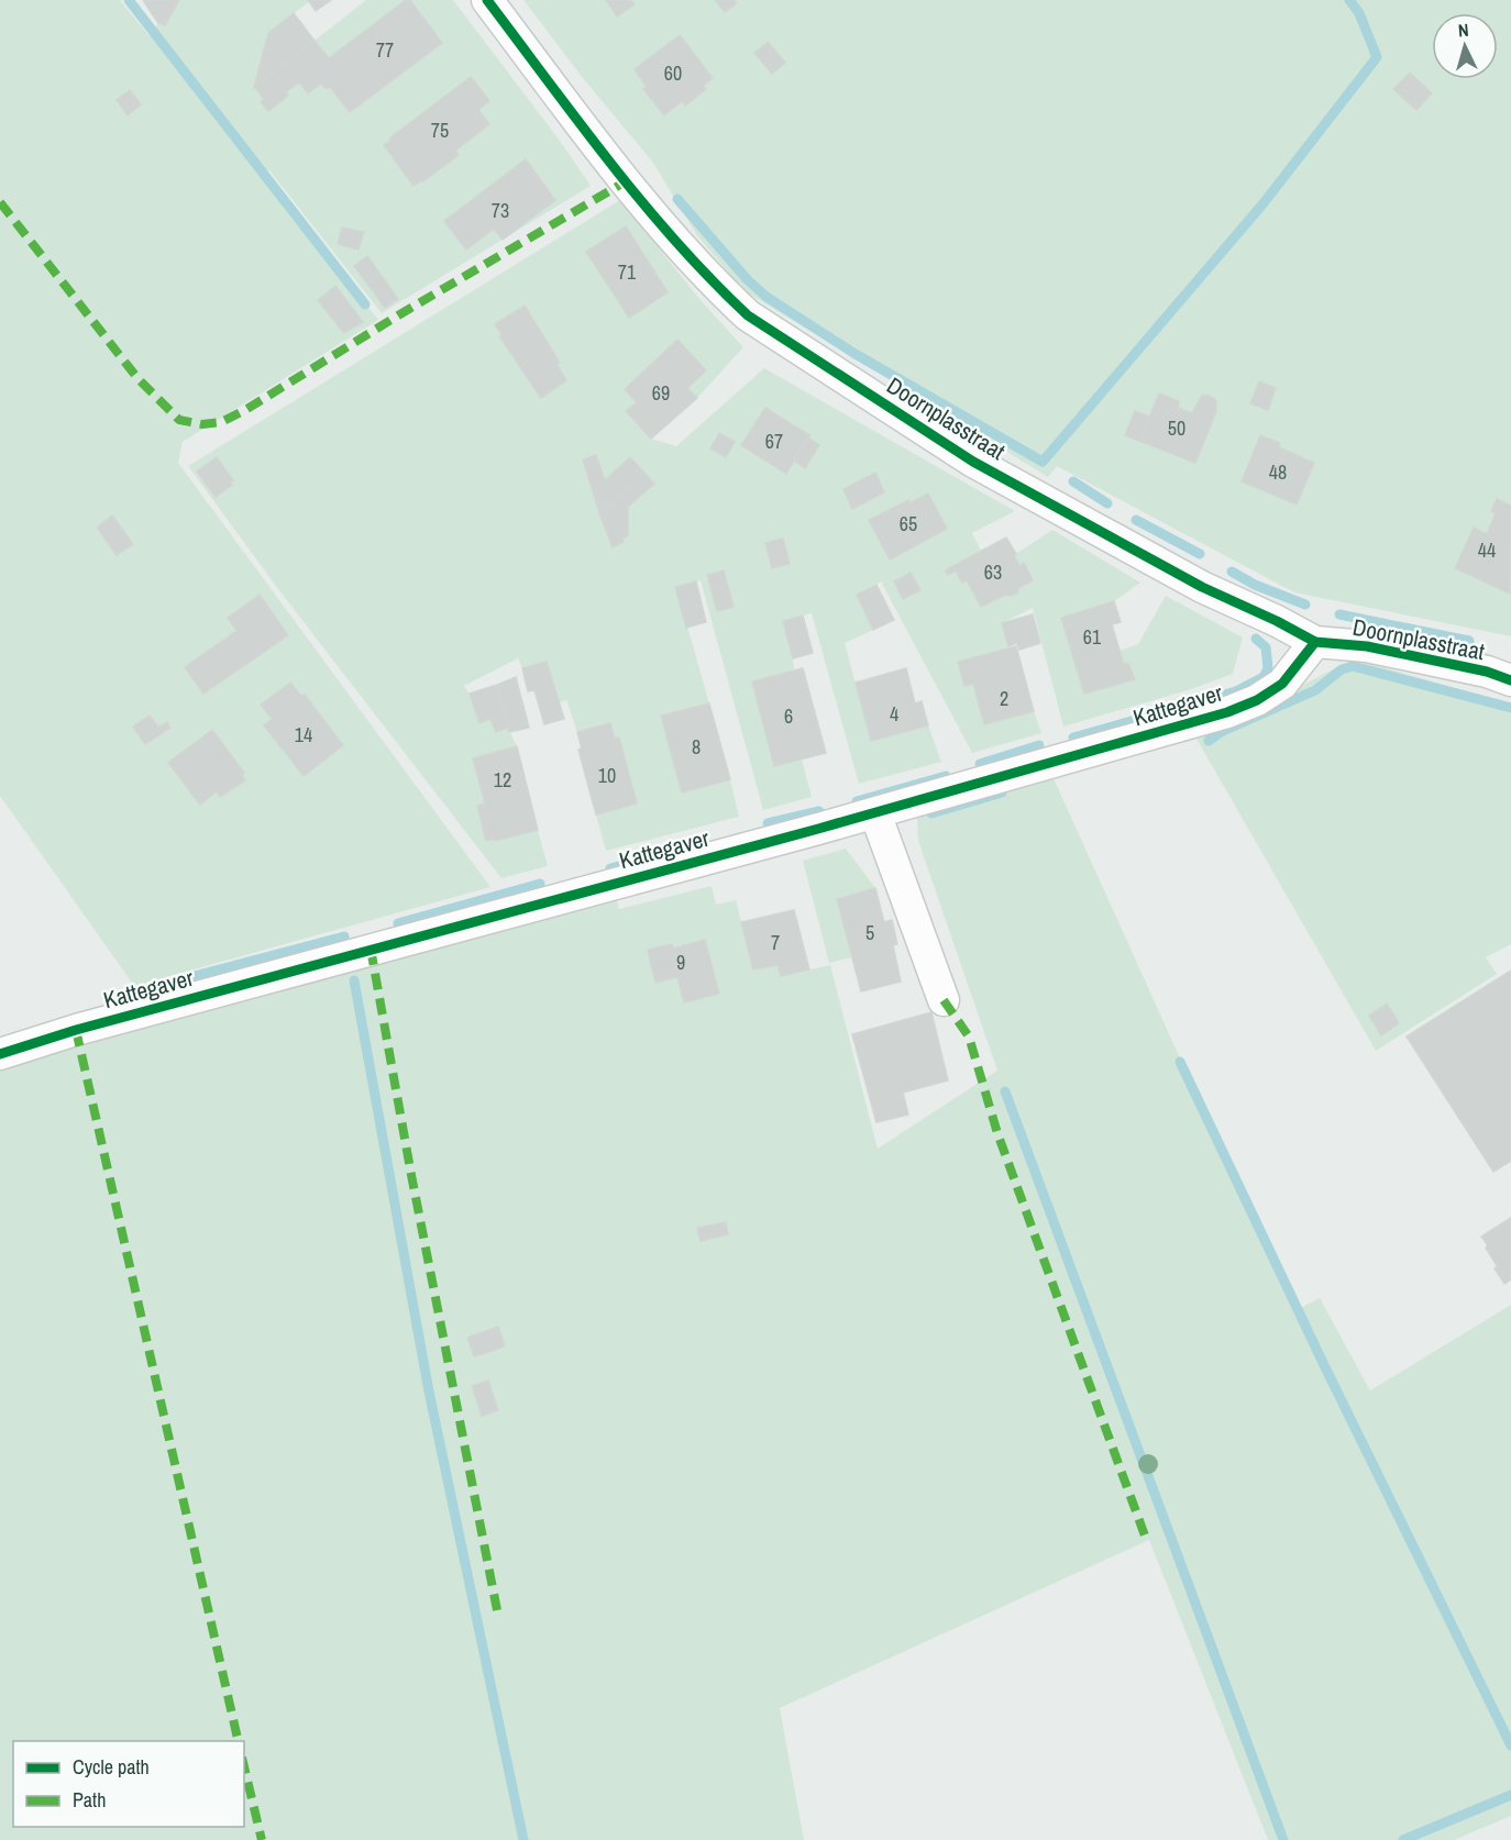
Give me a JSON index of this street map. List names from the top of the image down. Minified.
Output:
{"streets":{"street":["Doornplasstraat","Kattegaver"]},"crossings":[["Doornplasstraat","Kattegaver"]],"house_numbers":["77","60","75","73","71","69","50","67","48","65","44","63","61","2","4","6","14","8","10","12","5","7","9"],"legend":["Cycle path","Path"],"north":"top"}
